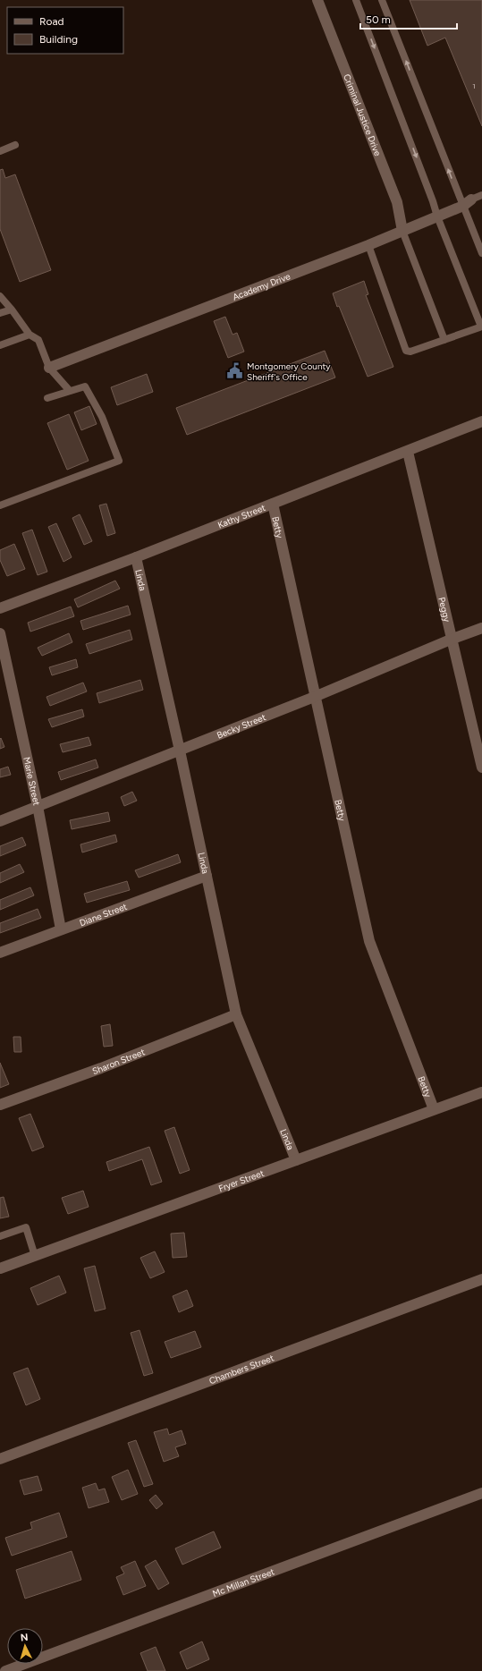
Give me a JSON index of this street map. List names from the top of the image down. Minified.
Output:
{"streets":{"street":["Criminal Justice Drive","Academy Drive","Kathy Street","Betty","Linda","Peggy","Becky Street","Marie Street","Diane Street","Sharon Street","Fryer Street","Chambers Street","Mc Millan Street"]},"crossings":[["Criminal Justice Drive","Academy Drive"],["Kathy Street","Betty"],["Kathy Street","Linda"],["Kathy Street","Peggy"],["Betty","Becky Street"],["Betty","Fryer Street"],["Linda","Becky Street"],["Linda","Diane Street"],["Linda","Sharon Street"],["Linda","Fryer Street"],["Peggy","Becky Street"],["Becky Street","Marie Street"],["Marie Street","Diane Street"]],"places":{"public building":["Montgomery County Sheriff's Office"]},"house_numbers":["1"],"legend":["Road","Building"],"scale_bar":"50 m","north":"top"}
